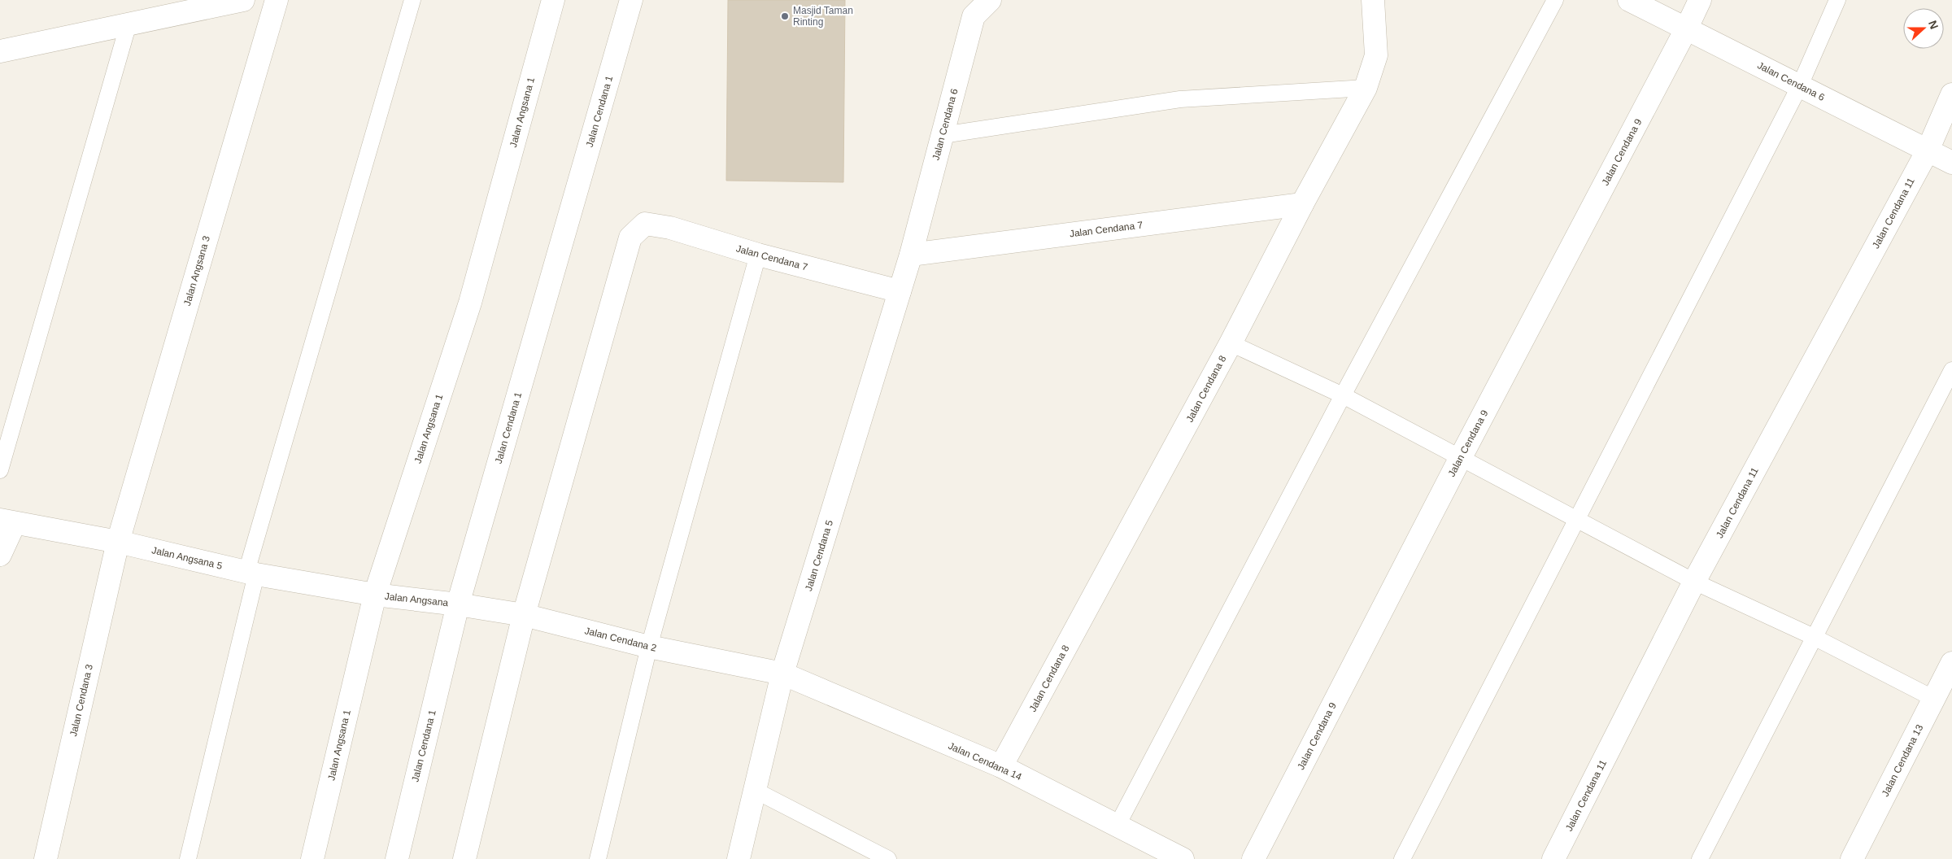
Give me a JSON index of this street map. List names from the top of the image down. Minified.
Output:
{"streets":{"street":["Jalan Cendana 6","Jalan Cendana 1","Jalan Angsana 1","Jalan Cendana 9","Jalan Cendana 11","Jalan Cendana 7","Jalan Angsana 3","Jalan Cendana 8","Jalan Cendana 5","Jalan Angsana 5","Jalan Angsana","Jalan Cendana 2","Jalan Cendana 3","Jalan Cendana 13","Jalan Cendana 14"]},"crossings":[["Jalan Cendana 6","Jalan Cendana 9"],["Jalan Cendana 6","Jalan Cendana 11"],["Jalan Cendana 6","Jalan Cendana 7"],["Jalan Cendana 6","Jalan Cendana 5"],["Jalan Cendana 1","Jalan Angsana"],["Jalan Cendana 1","Jalan Cendana 2"],["Jalan Angsana 1","Jalan Angsana 5"],["Jalan Angsana 1","Jalan Angsana"],["Jalan Cendana 7","Jalan Cendana 8"],["Jalan Cendana 7","Jalan Cendana 5"],["Jalan Cendana 7","Jalan Cendana 2"],["Jalan Angsana 3","Jalan Angsana 5"],["Jalan Angsana 3","Jalan Cendana 3"],["Jalan Cendana 8","Jalan Cendana 14"],["Jalan Cendana 5","Jalan Cendana 2"],["Jalan Cendana 5","Jalan Cendana 14"],["Jalan Angsana 5","Jalan Angsana"],["Jalan Angsana 5","Jalan Cendana 3"],["Jalan Angsana","Jalan Cendana 2"],["Jalan Cendana 2","Jalan Cendana 14"]],"places":["Masjid Taman Rinting"],"north":"right"}
